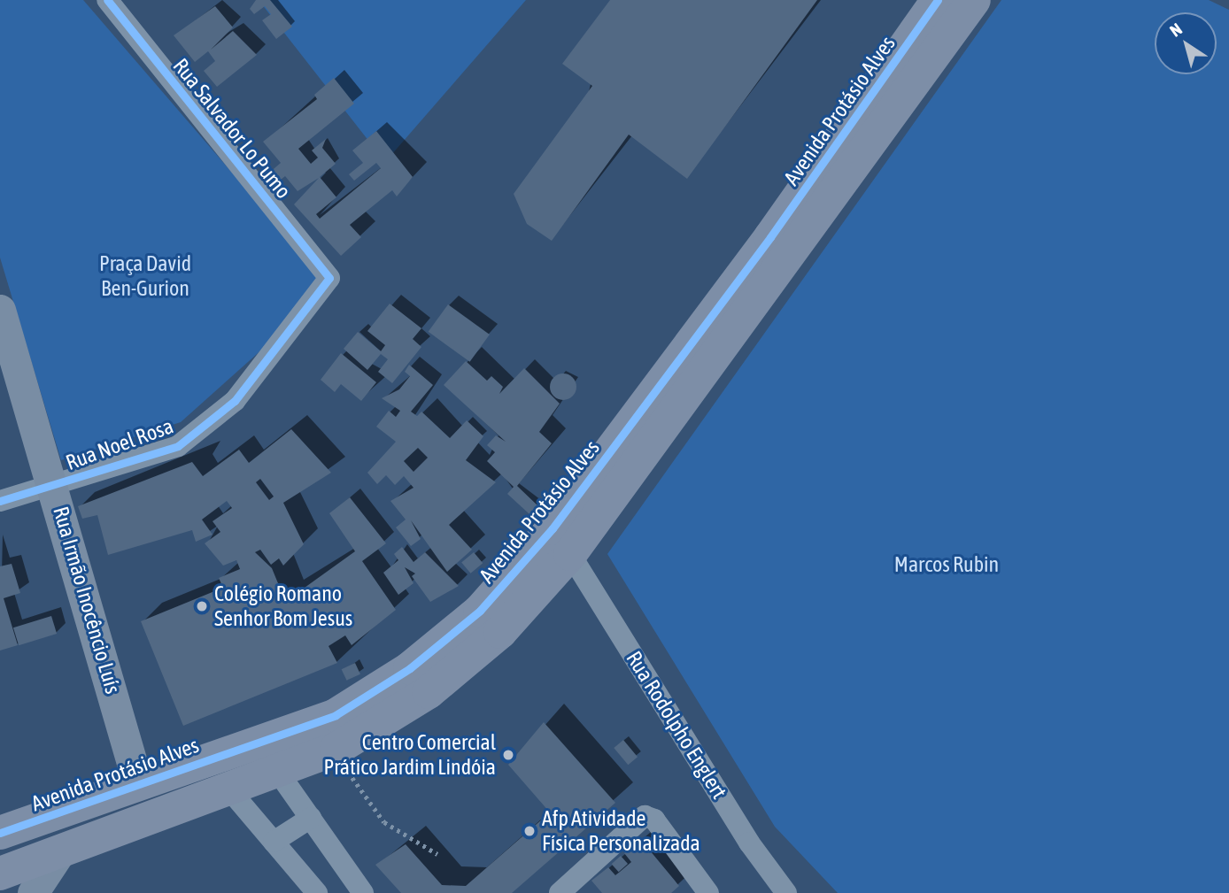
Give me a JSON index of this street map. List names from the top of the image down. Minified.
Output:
{"streets":{"main road":["Avenida Protásio Alves"],"street":["Rua Salvador Lo Pumo","Rua Noel Rosa","Rua Irmão Inocêncio Luís","Rua Rodolpho Englert"]},"crossings":[["Avenida Protásio Alves","Rua Irmão Inocêncio Luís"],["Avenida Protásio Alves","Rua Rodolpho Englert"],["Rua Salvador Lo Pumo","Rua Noel Rosa"],["Rua Noel Rosa","Rua Irmão Inocêncio Luís"]],"parks":["Praça David Ben-Gurion","Marcos Rubin"],"places":["Colégio Romano Senhor Bom Jesus","Centro Comercial Prático Jardim Lindóia","Afp Atividade Física Personalizada"],"north":"top left"}
